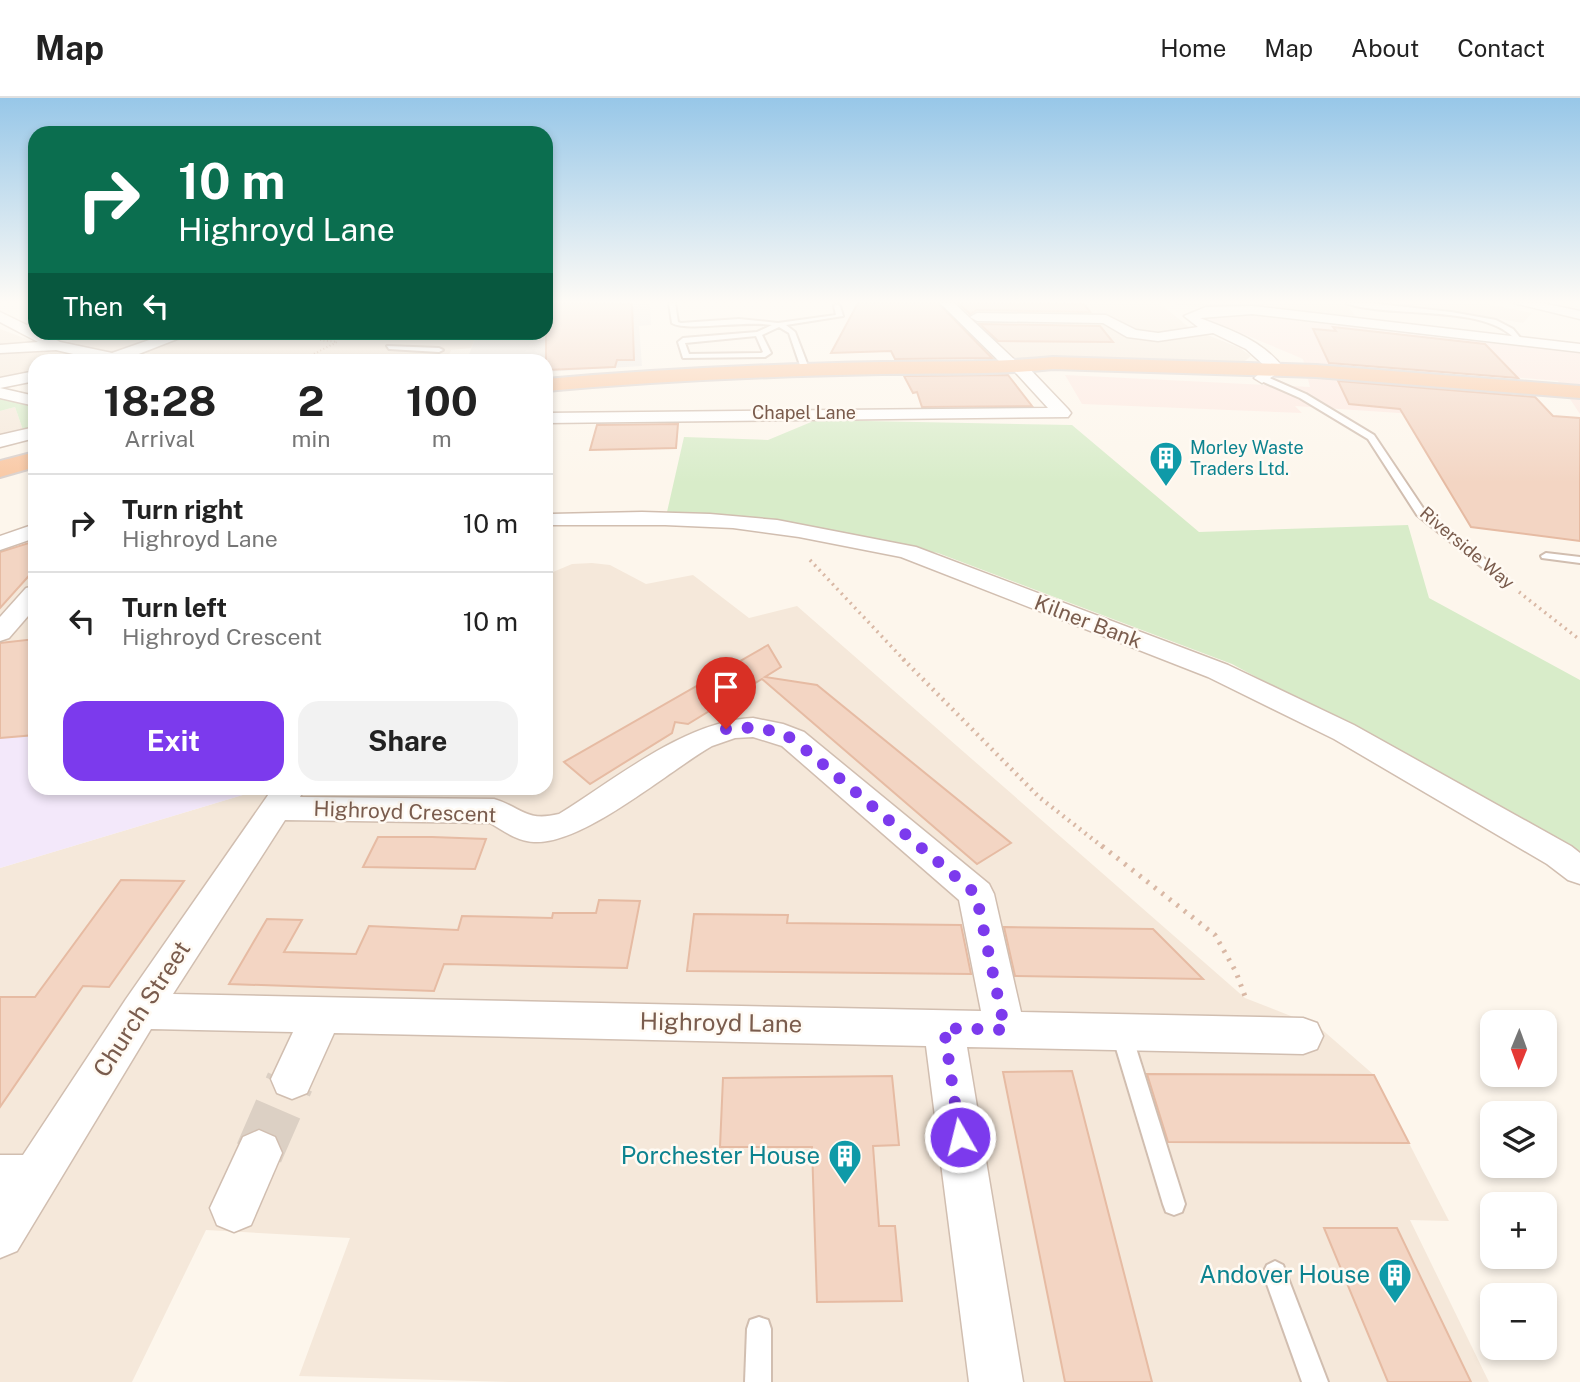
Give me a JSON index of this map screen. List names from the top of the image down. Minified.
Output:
{"streets":{"street":["Chapel Lane","Kilner Bank","Highroyd Crescent","Church Street","Highroyd Lane"],"lane":["Riverside Way"]},"crossings":[["Highroyd Crescent","Church Street"],["Highroyd Crescent","Highroyd Lane"],["Church Street","Highroyd Lane"]],"places":{"building":["Morley Waste Traders Ltd.","Porchester House","Andover House"]},"north":"bottom","page":{"header":"Map","nav":["Home","Map","About","Contact"],"turn":["10 m","Highroyd Lane"],"then":"Then","eta":["18:28","Arrival","2","min","100","m"],"list":[{"name":"Turn right","note":"Highroyd Lane","value":"10 m"},{"name":"Turn left","note":"Highroyd Crescent","value":"10 m"}],"buttons":["Exit","Share"],"map_buttons":["+","−"]}}
